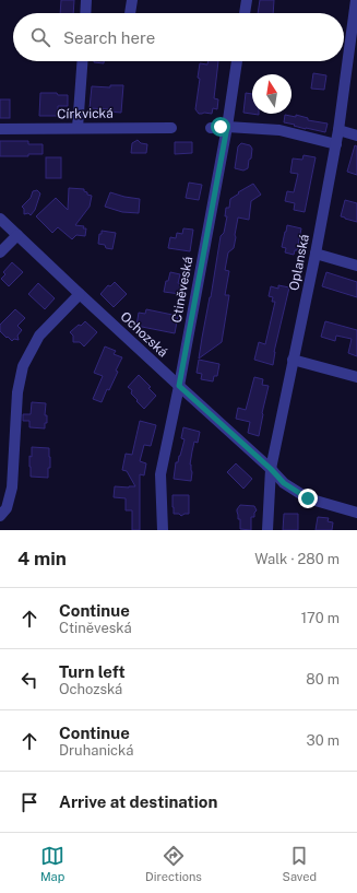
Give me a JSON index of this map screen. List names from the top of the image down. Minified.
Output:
{"streets":{"street":["Církvická","Oplanská","Ctiněveská","Ochozská"]},"crossings":[["Oplanská","Ochozská"],["Ctiněveská","Ochozská"]],"north":"top","page":{"search":"Search here","heading":["4 min","Walk · 280 m"],"list":[["Continue","Ctiněveská","170 m"],["Turn left","Ochozská","80 m"],["Continue","Druhanická","30 m"],"Arrive at destination"],"nav":["Map","Directions","Saved"]}}
